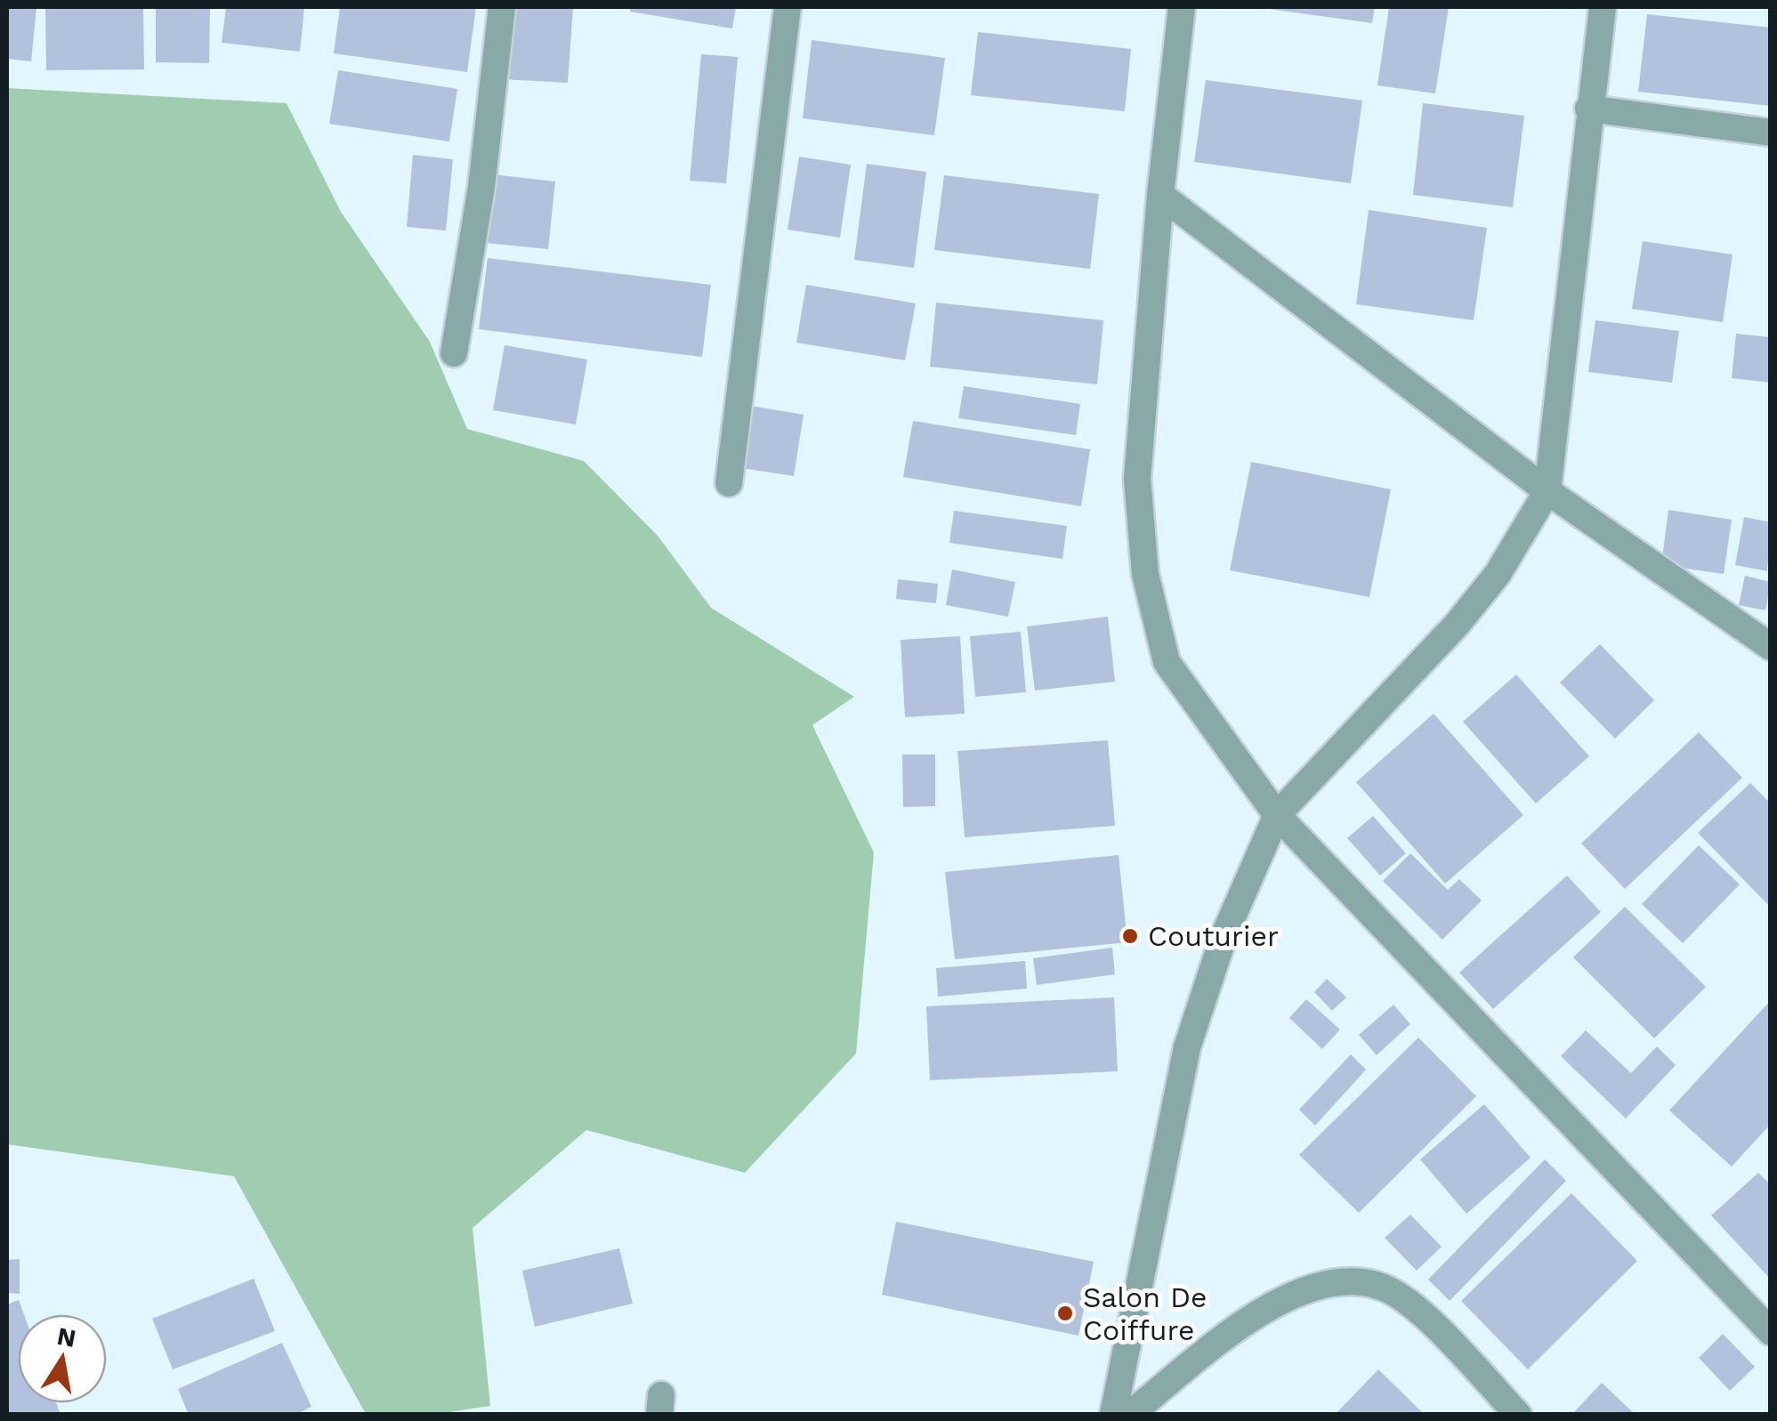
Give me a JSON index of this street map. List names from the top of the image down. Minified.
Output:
{"places":["Couturier","Salon De Coiffure"],"north":"top"}
